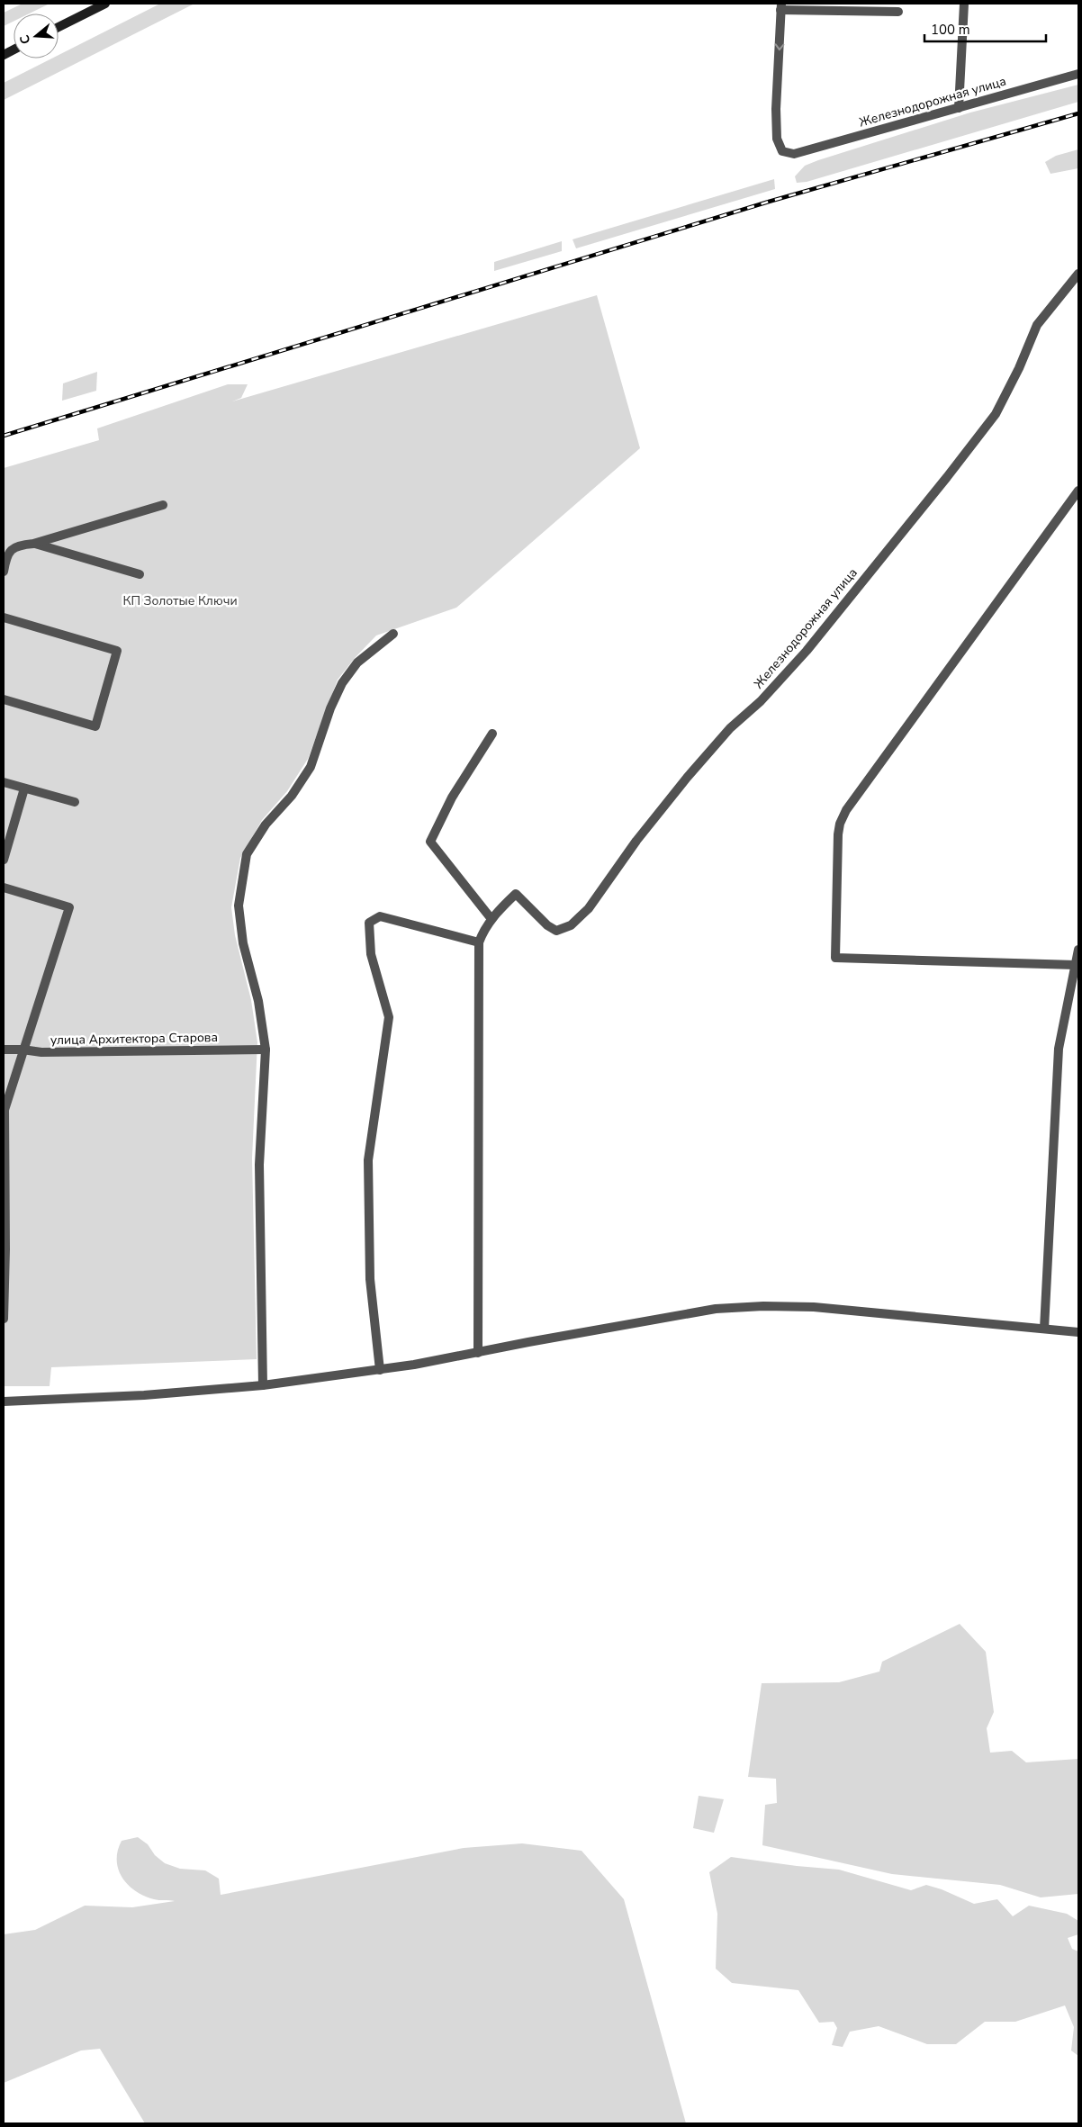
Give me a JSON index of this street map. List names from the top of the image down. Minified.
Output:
{"streets":{"street":["Железнодорожная улица","улица Архитектора Старова"]},"parks":["КП Золотые Ключи"],"scale_bar":"100 m","north":"left"}
